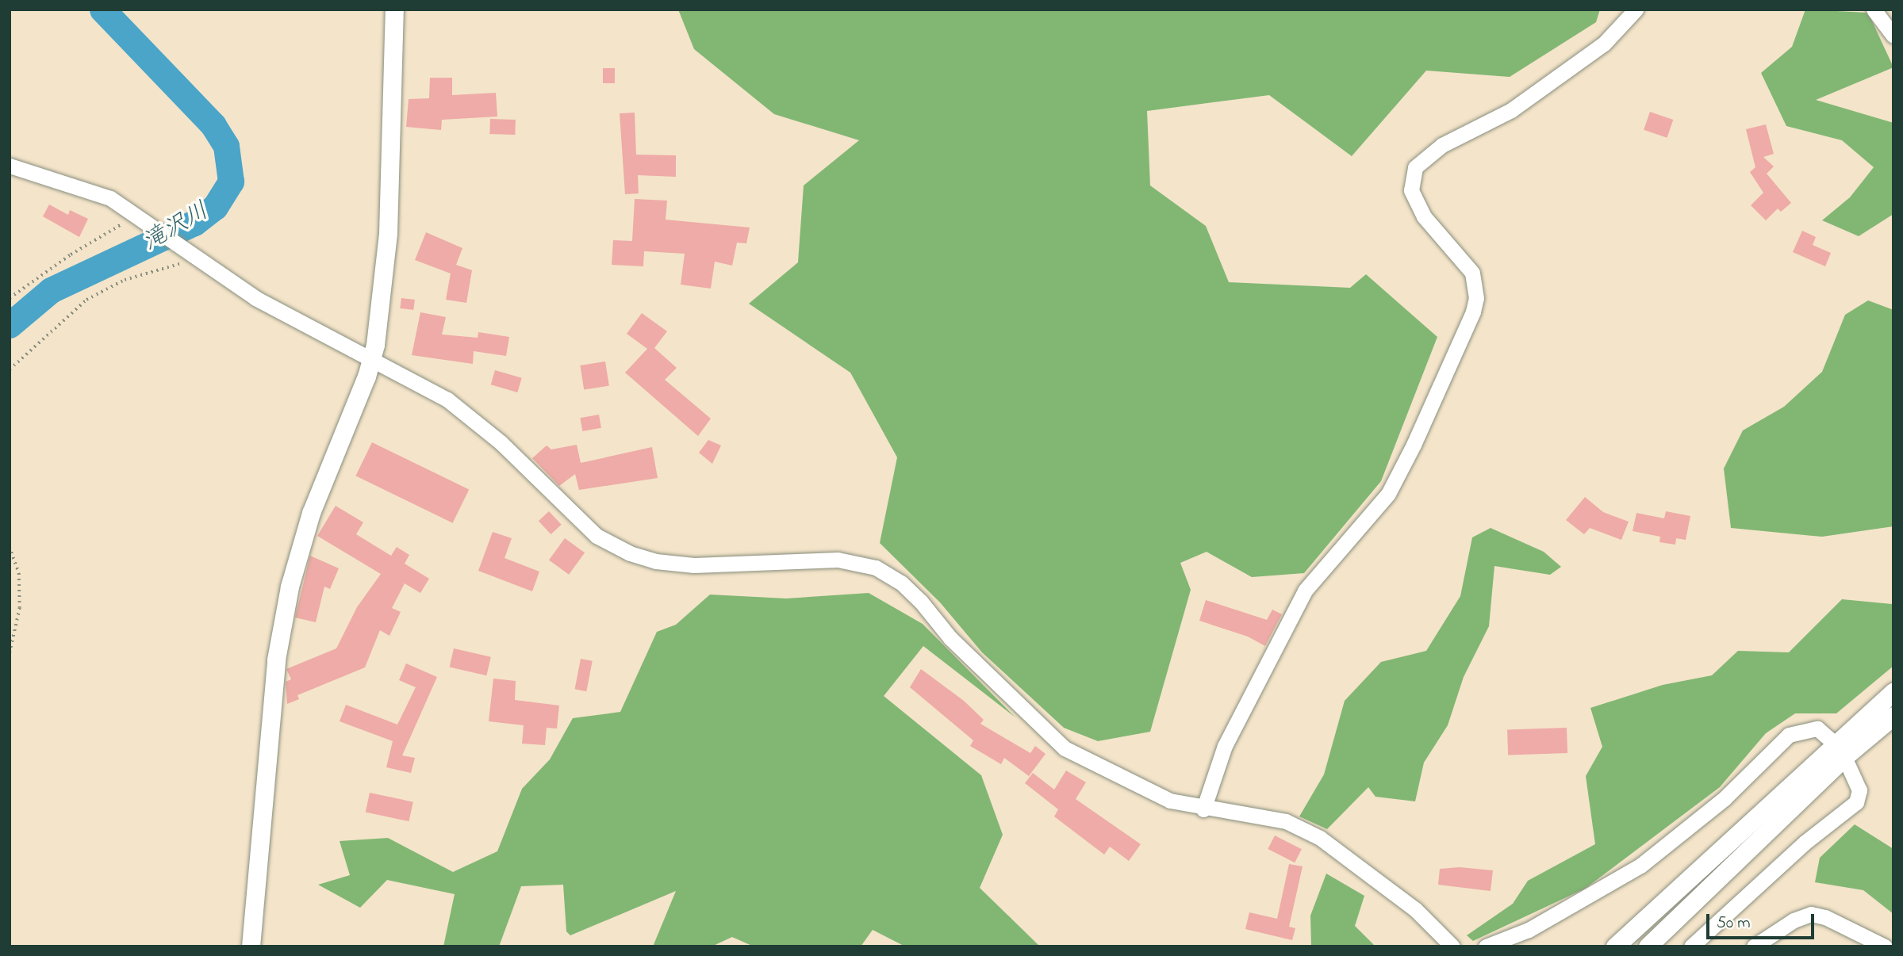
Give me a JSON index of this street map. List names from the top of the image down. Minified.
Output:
{"water":["滝沢川"],"scale_bar":"50 m"}
